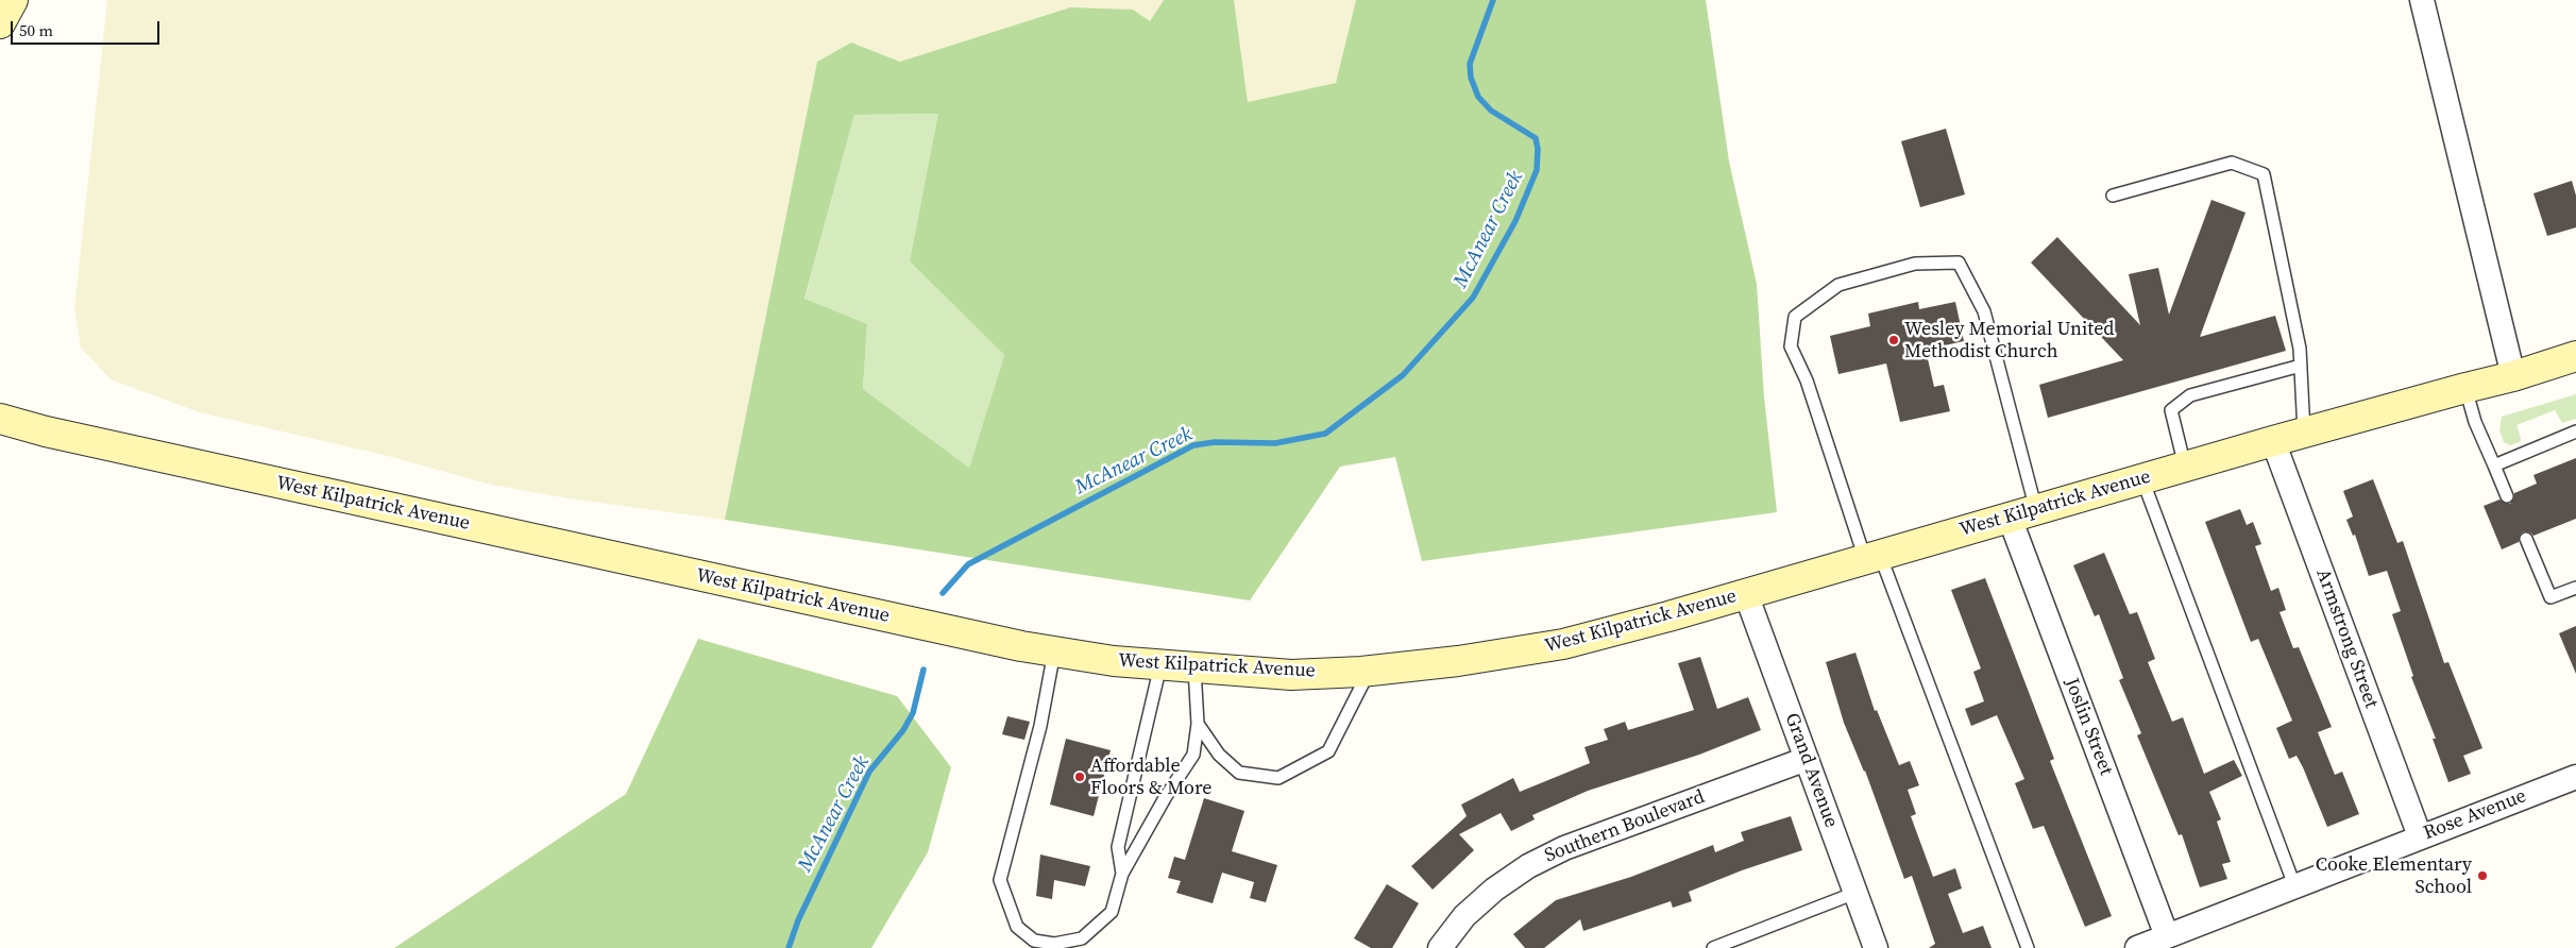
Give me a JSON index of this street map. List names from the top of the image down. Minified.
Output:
{"streets":{"main road":["West Kilpatrick Avenue"],"street":["Armstrong Street","Joslin Street","Grand Avenue","Rose Avenue","Southern Boulevard"]},"crossings":[["West Kilpatrick Avenue","Armstrong Street"],["West Kilpatrick Avenue","Joslin Street"],["West Kilpatrick Avenue","Grand Avenue"],["Armstrong Street","Rose Avenue"],["Joslin Street","Rose Avenue"],["Grand Avenue","Southern Boulevard"]],"water":["McAnear Creek"],"places":["Wesley Memorial United Methodist Church","Affordable Floors & More","Cooke Elementary School"],"scale_bar":"50 m"}
